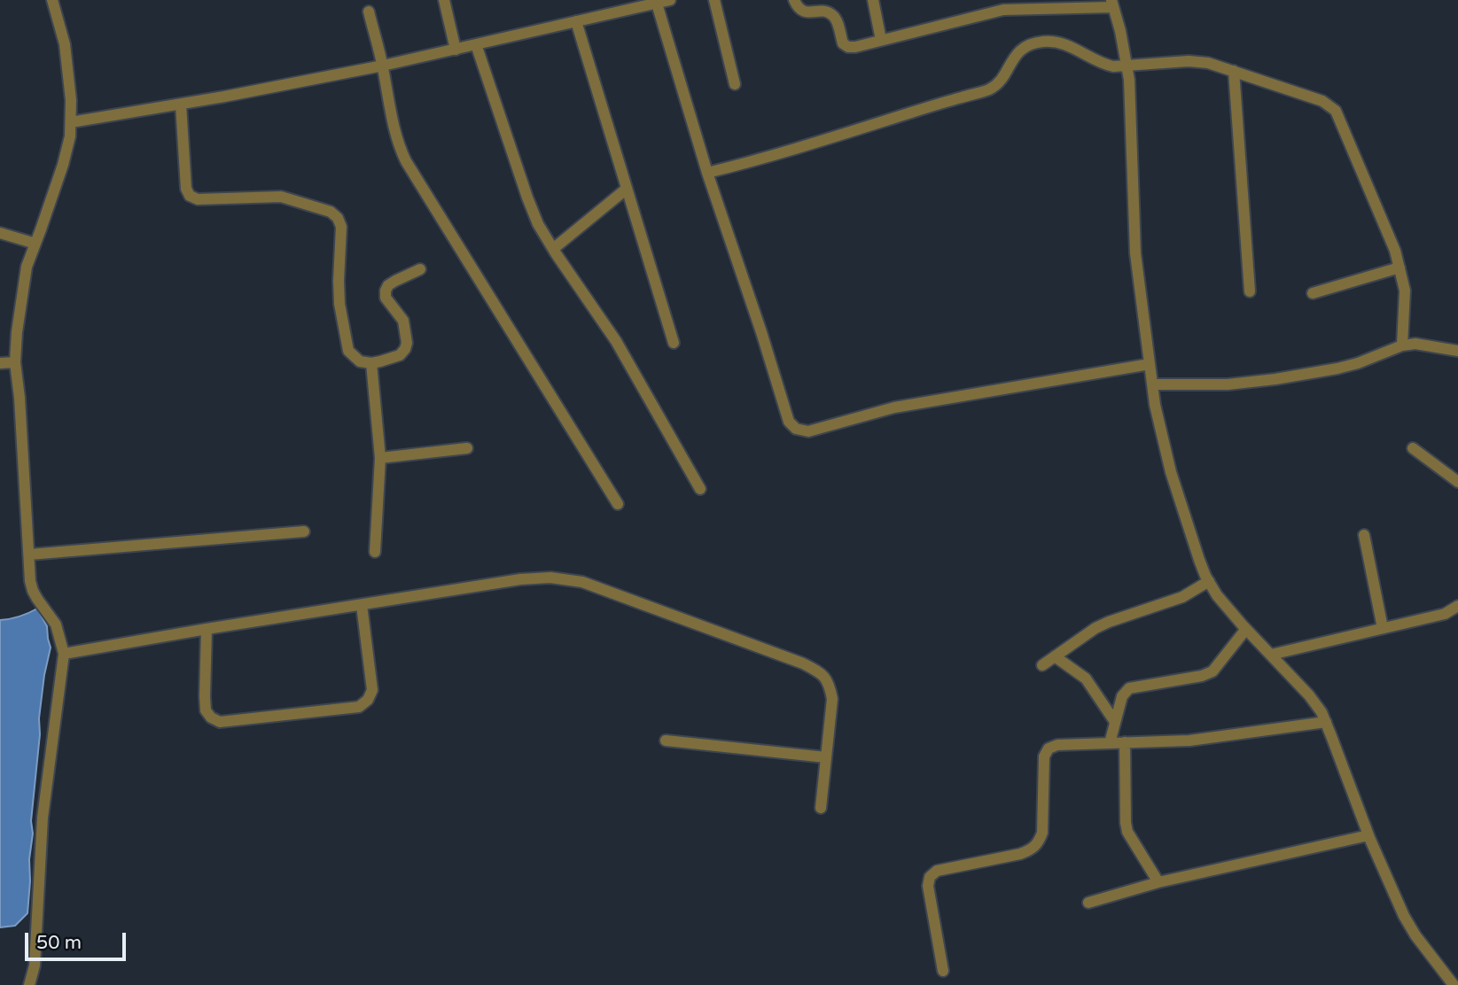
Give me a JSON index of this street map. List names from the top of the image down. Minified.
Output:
{"scale_bar":"50 m"}
